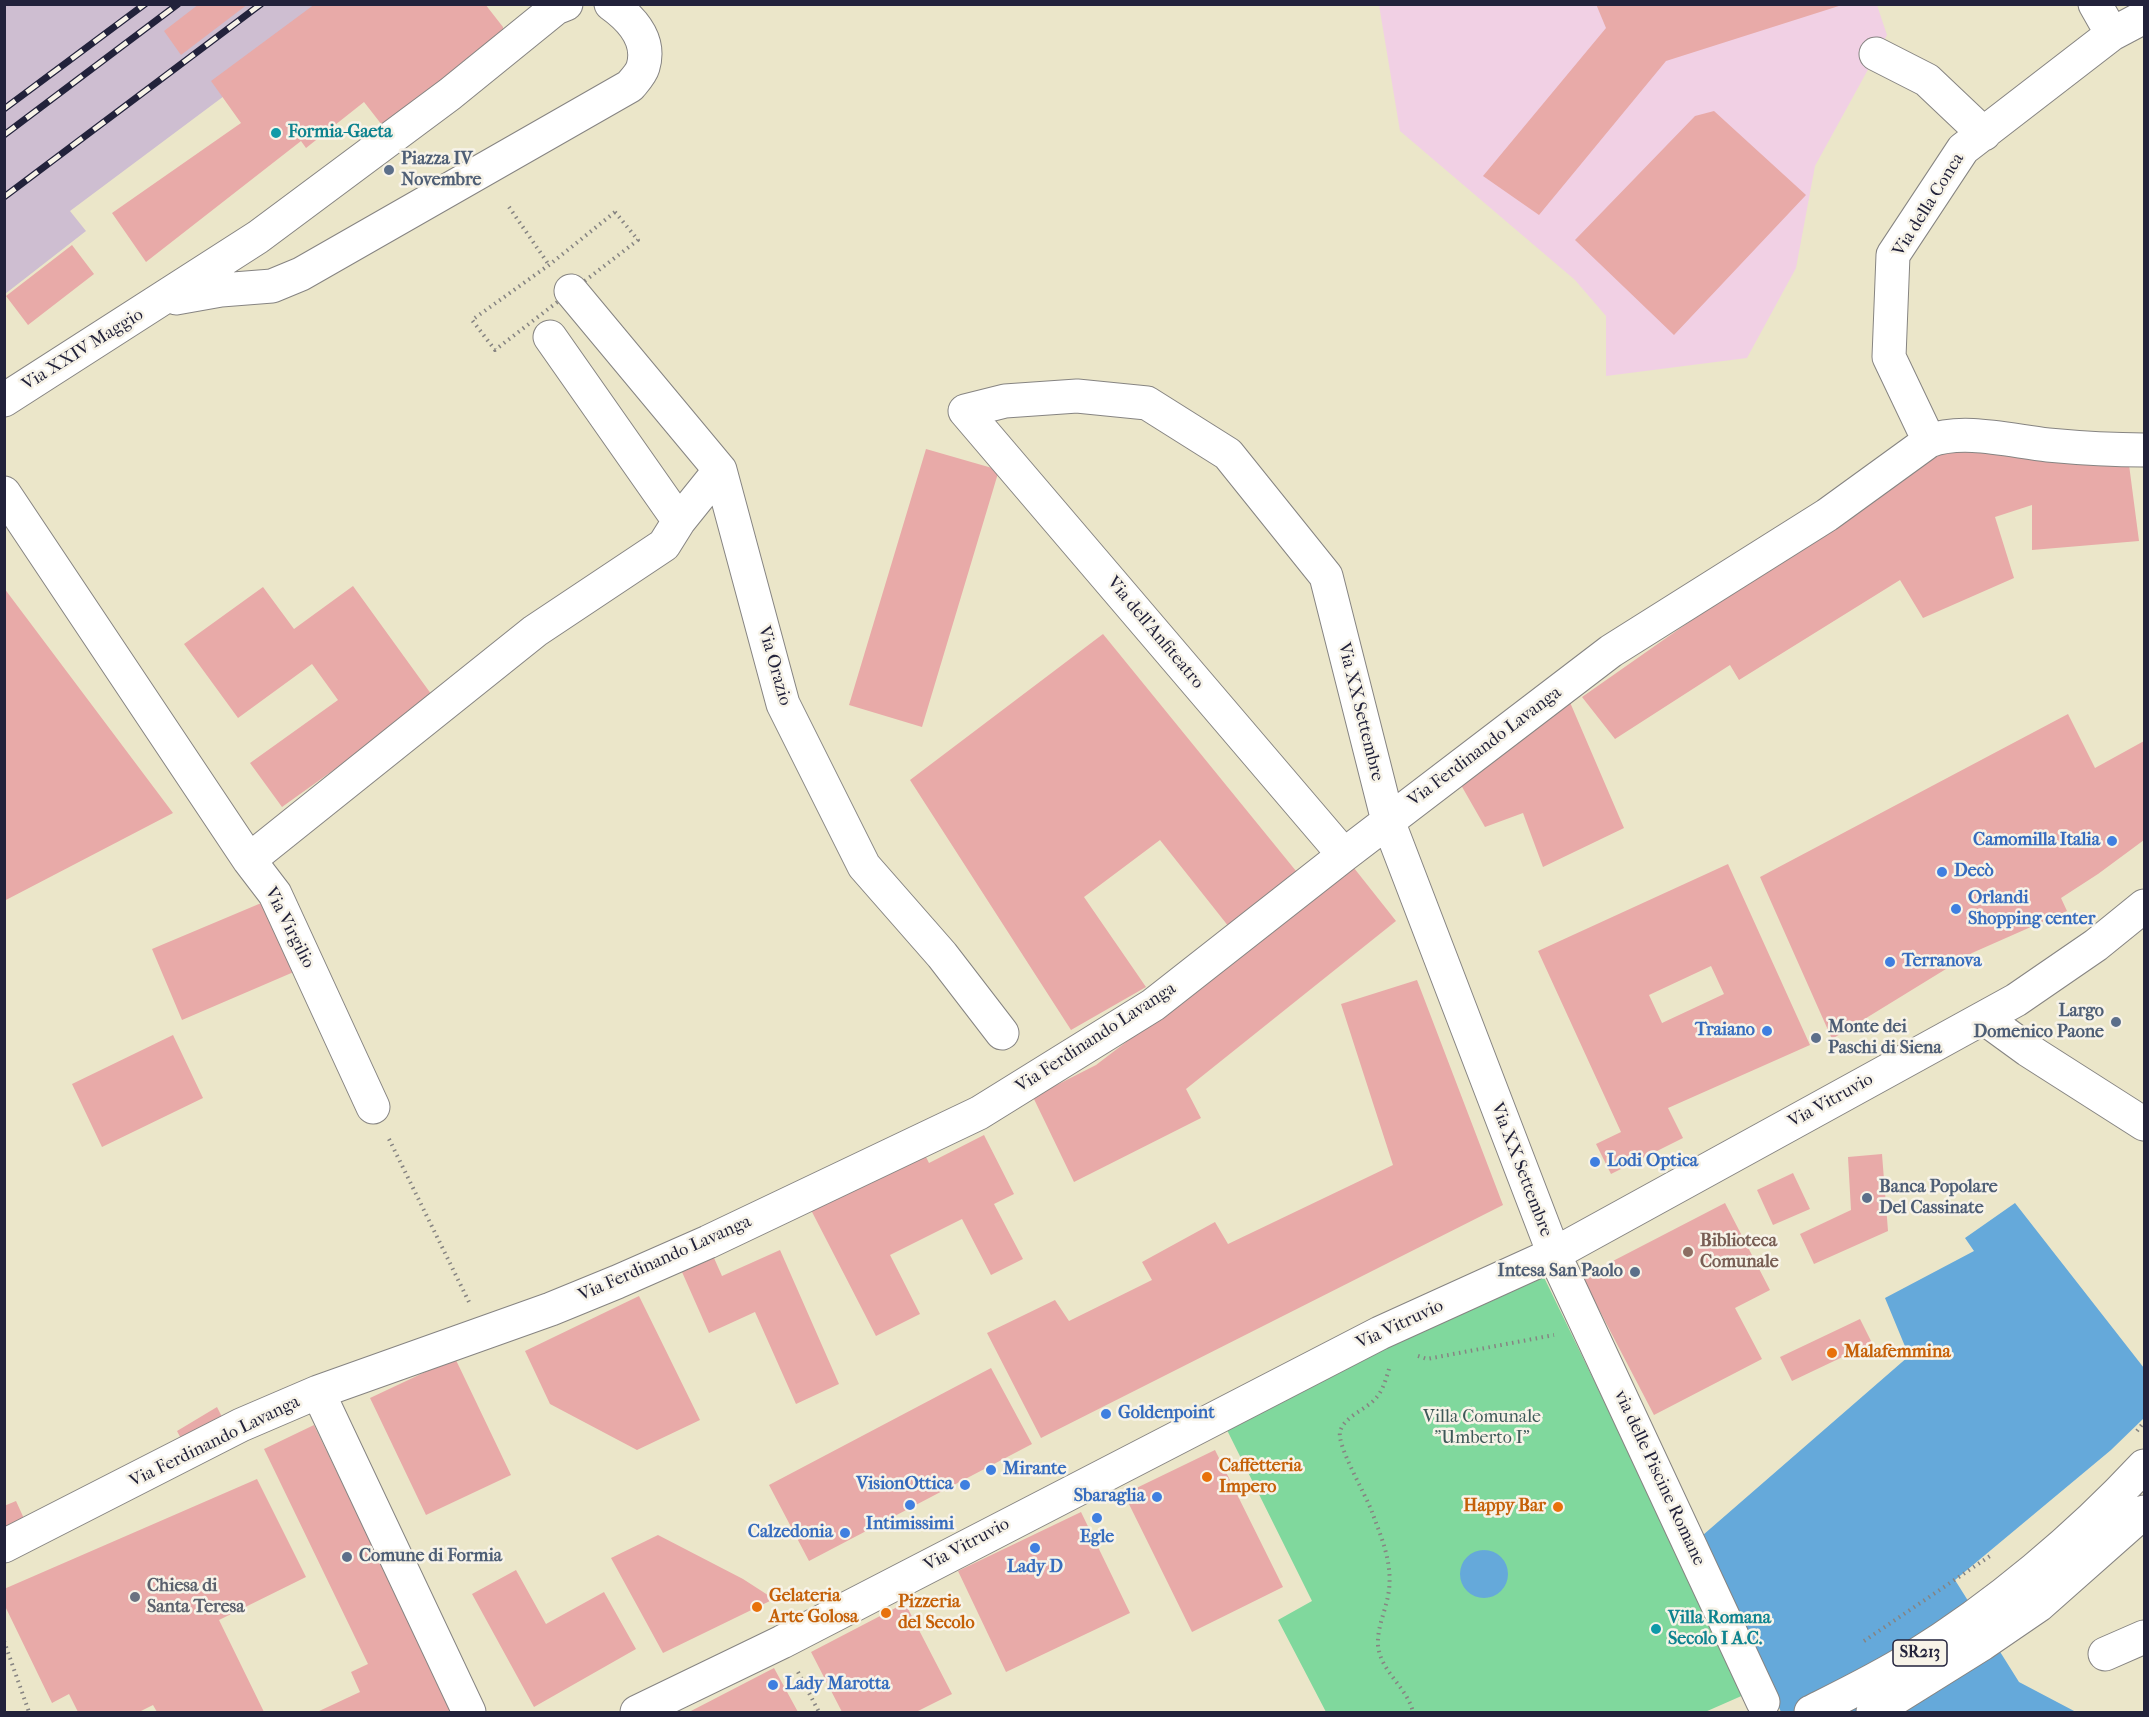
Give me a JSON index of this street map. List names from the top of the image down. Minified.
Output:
{"streets":{"street":["Via della Conca","Via XXIV Maggio","Via dell'Anfiteatro","Via Orazio","Via XX Settembre","Via Ferdinando Lavanga","Via Virgilio","Via Vitruvio","via delle Piscine Romane","SR213"]},"crossings":[["Via della Conca","Via Ferdinando Lavanga"],["Via dell'Anfiteatro","Via XX Settembre"],["Via dell'Anfiteatro","Via Ferdinando Lavanga"],["Via XX Settembre","Via Ferdinando Lavanga"],["Via XX Settembre","Via Vitruvio"],["Via XX Settembre","via delle Piscine Romane"],["Via Vitruvio","via delle Piscine Romane"]],"parks":["Villa Comunale \"Umberto I\""],"places":["Formia-Gaeta","Piazza IV Novembre","Camomilla Italia","Decò","Orlandi Shopping center","Terranova","Largo Domenico Paone","Traiano","Monte dei Paschi di Siena","Lodi Optica","Banca Popolare Del Cassinate","Biblioteca Comunale","Intesa San Paolo","Malafemmina","Goldenpoint","Mirante","Caffetteria Impero","VisionOttica","Sbaraglia","Intimissimi","Happy Bar","Egle","Calzedonia","Lady D","Comune di Formia","Chiesa di Santa Teresa","Gelateria Arte Golosa","Pizzeria del Secolo","Villa Romana Secolo I A.C.","Lady Marotta"]}
